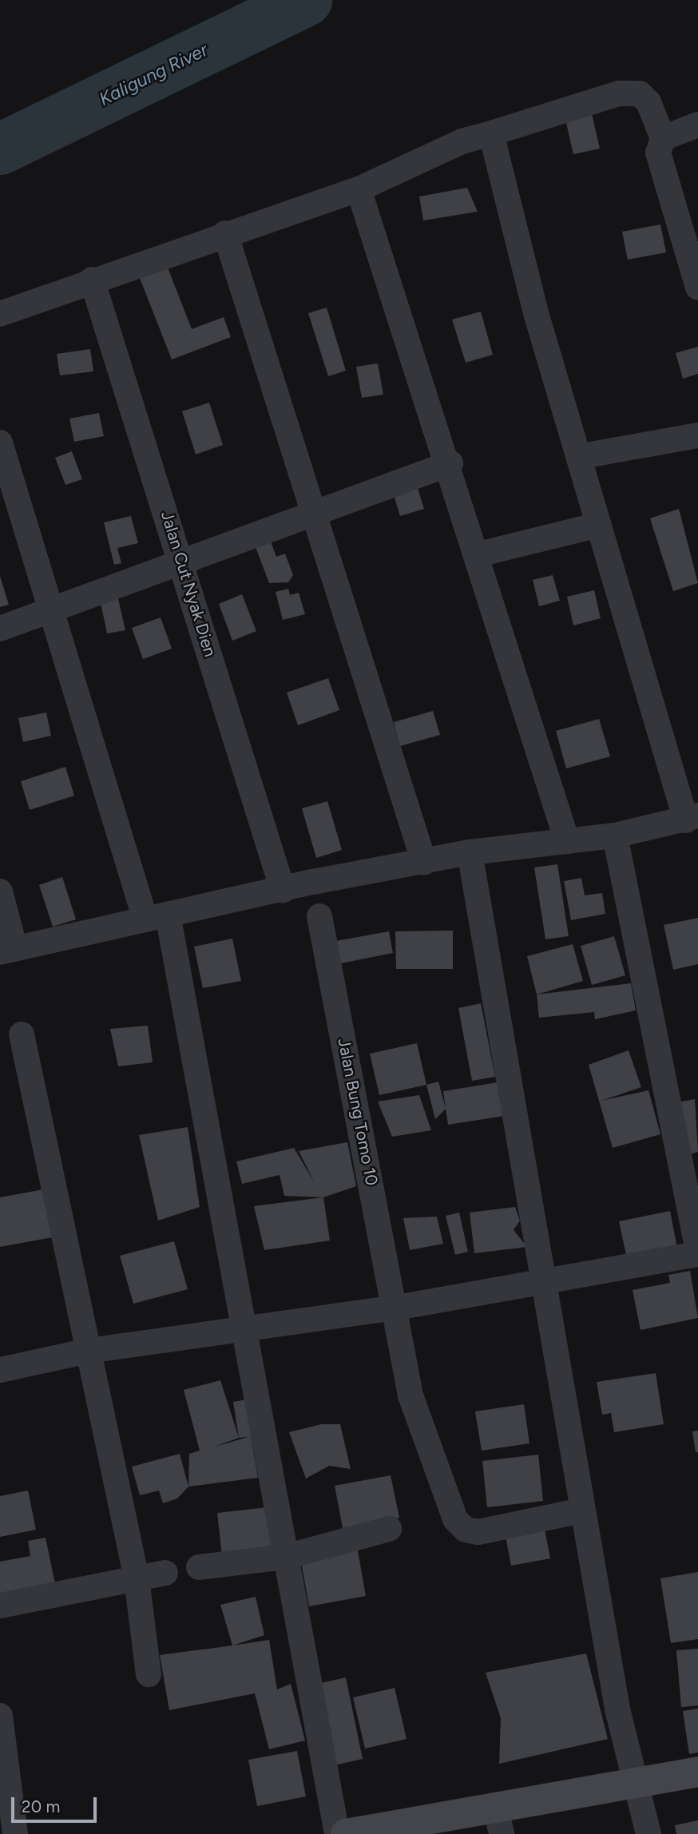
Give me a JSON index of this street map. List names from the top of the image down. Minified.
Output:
{"streets":{"street":["Jalan Cut Nyak Dien","Jalan Bung Tomo 10"]},"water":["Kaligung River"],"scale_bar":"20 m"}
